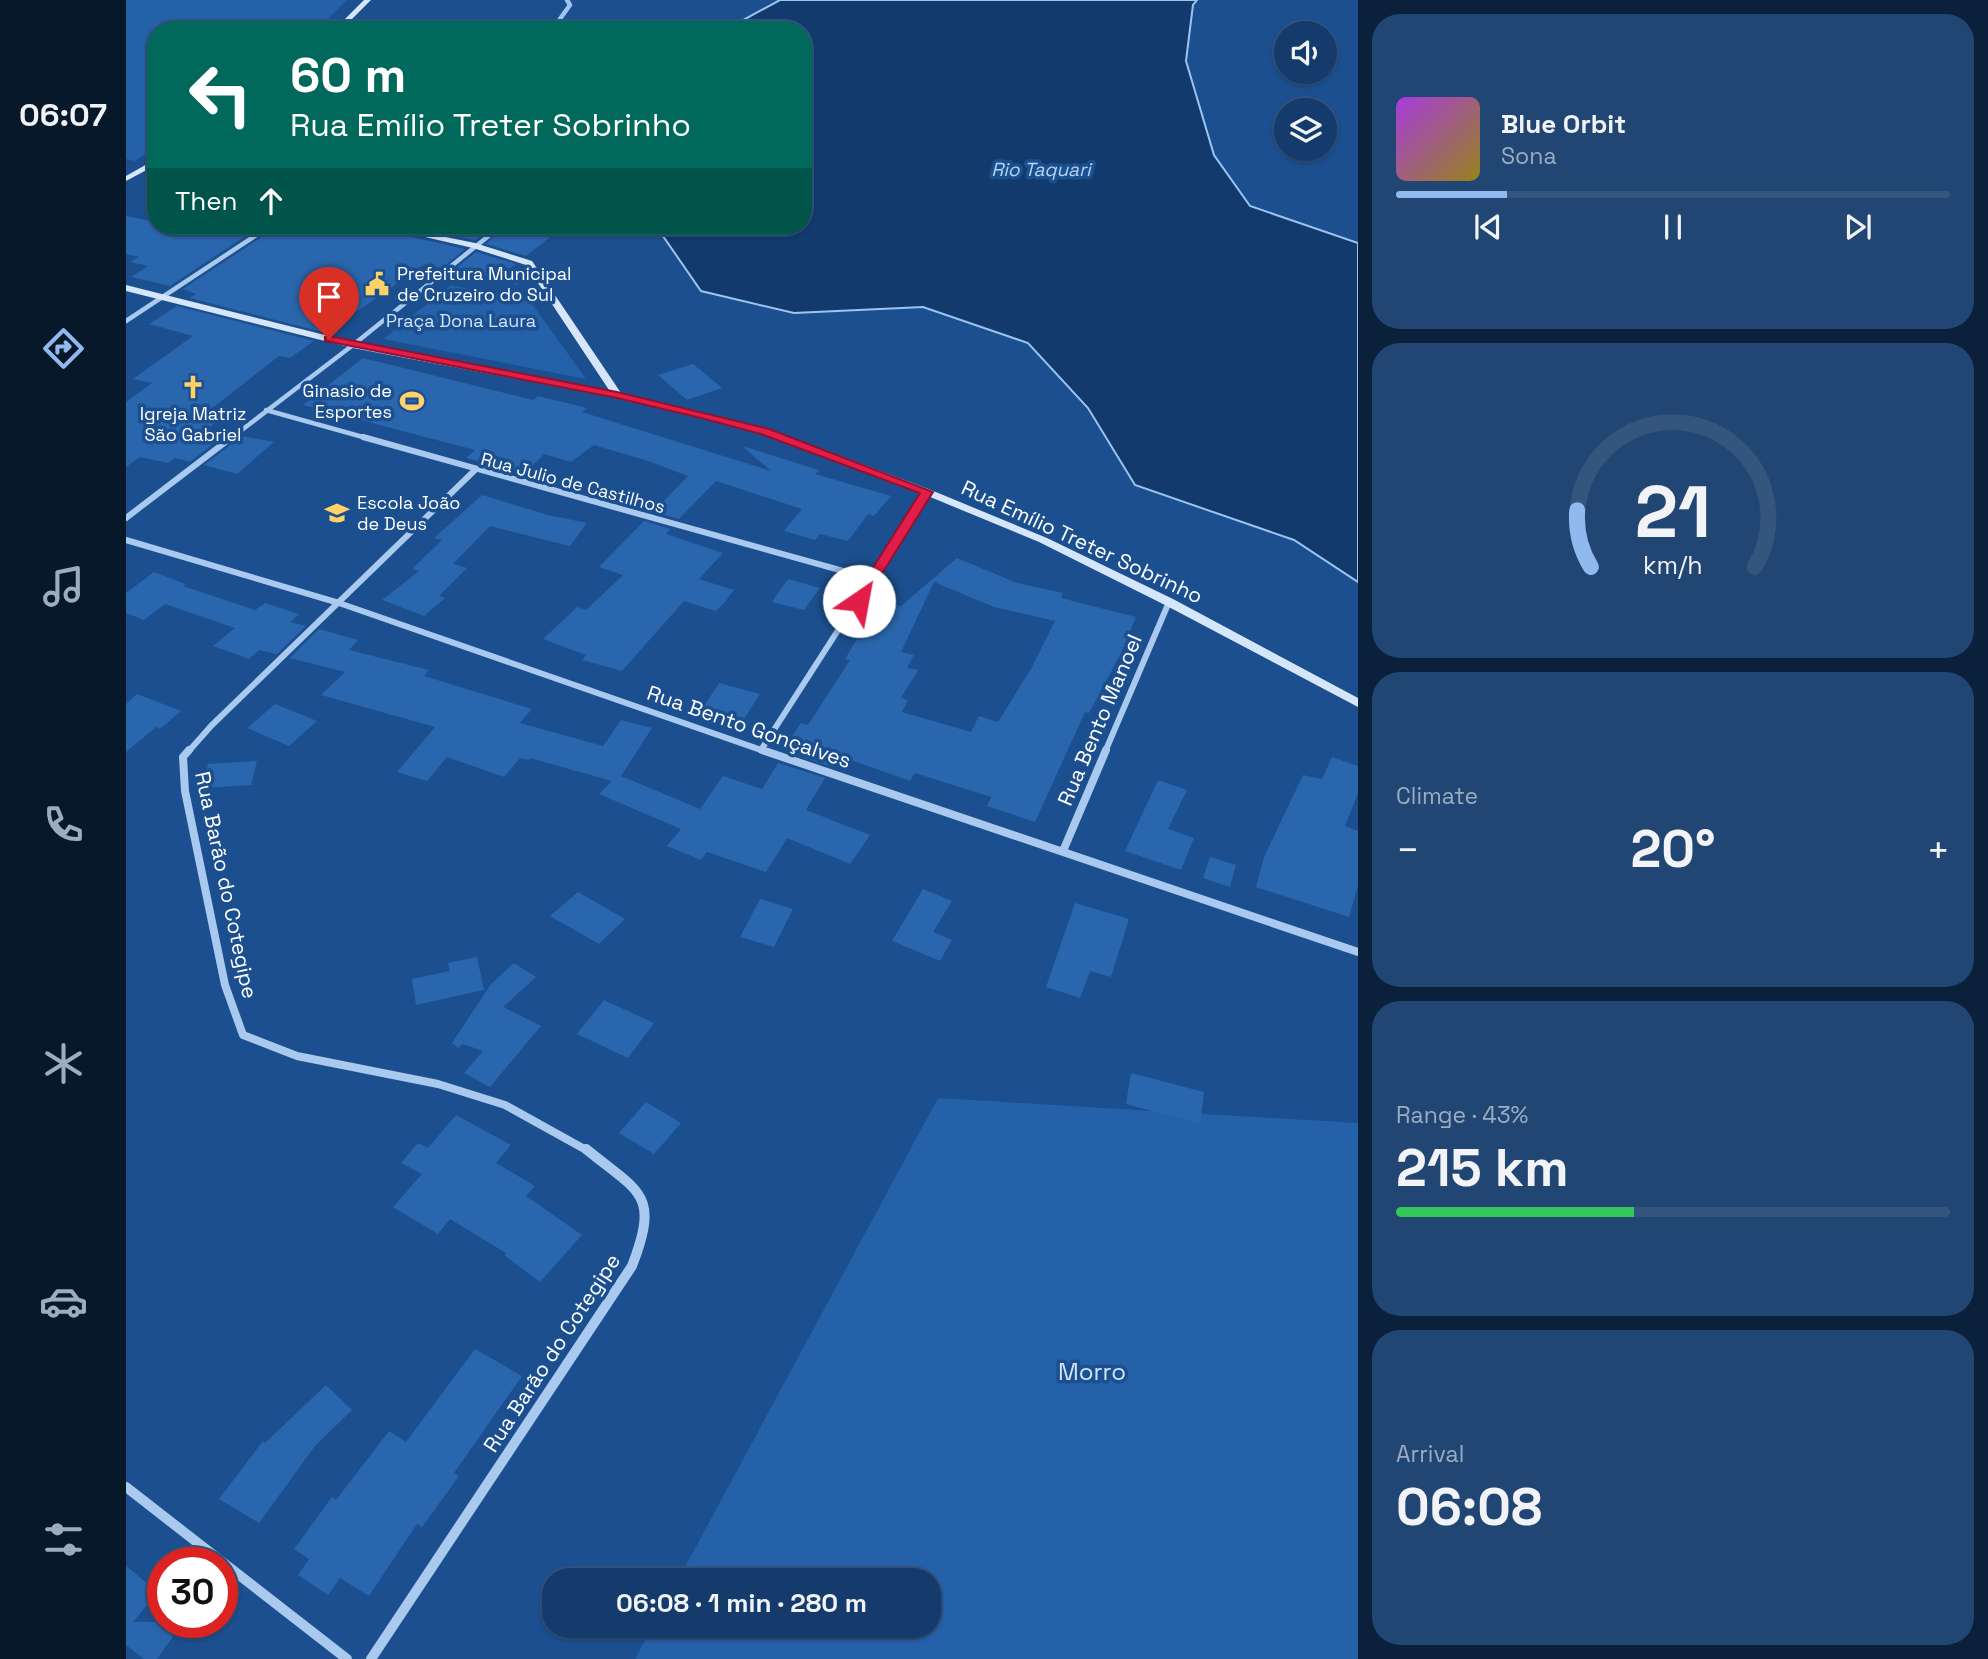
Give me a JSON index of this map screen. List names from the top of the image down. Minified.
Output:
{"streets":{"main road":["Rua Emílio Treter Sobrinho"],"street":["Rua Julio de Castilhos","Rua Bento Manoel","Rua Bento Gonçalves","Rua Barão do Cotegipe"]},"crossings":[["Rua Julio de Castilhos","Rua Barão do Cotegipe"],["Rua Emílio Treter Sobrinho","Rua Bento Manoel"],["Rua Bento Manoel","Rua Bento Gonçalves"],["Rua Bento Gonçalves","Rua Barão do Cotegipe"]],"water":["Rio Taquari"],"parks":["Praça Dona Laura","Morro"],"places":{"public building":["Prefeitura Municipal de Cruzeiro do Sul"],"church":["Igreja Matriz São Gabriel"],"sports":["Ginasio de Esportes"],"school or university":["Escola João de Deus"]},"page":{"tabs":"06:07","turn":["60 m","Rua Emílio Treter Sobrinho"],"song":["Blue Orbit","Sona"],"then":"Then","tile":["Climate",["Range · 43%","215 km"],["Arrival","06:08"]],"heat":["−","20°","+"],"limit":"30","trip":"06:08 · 1 min · 280 m","gauge":["21","km/h"]}}
